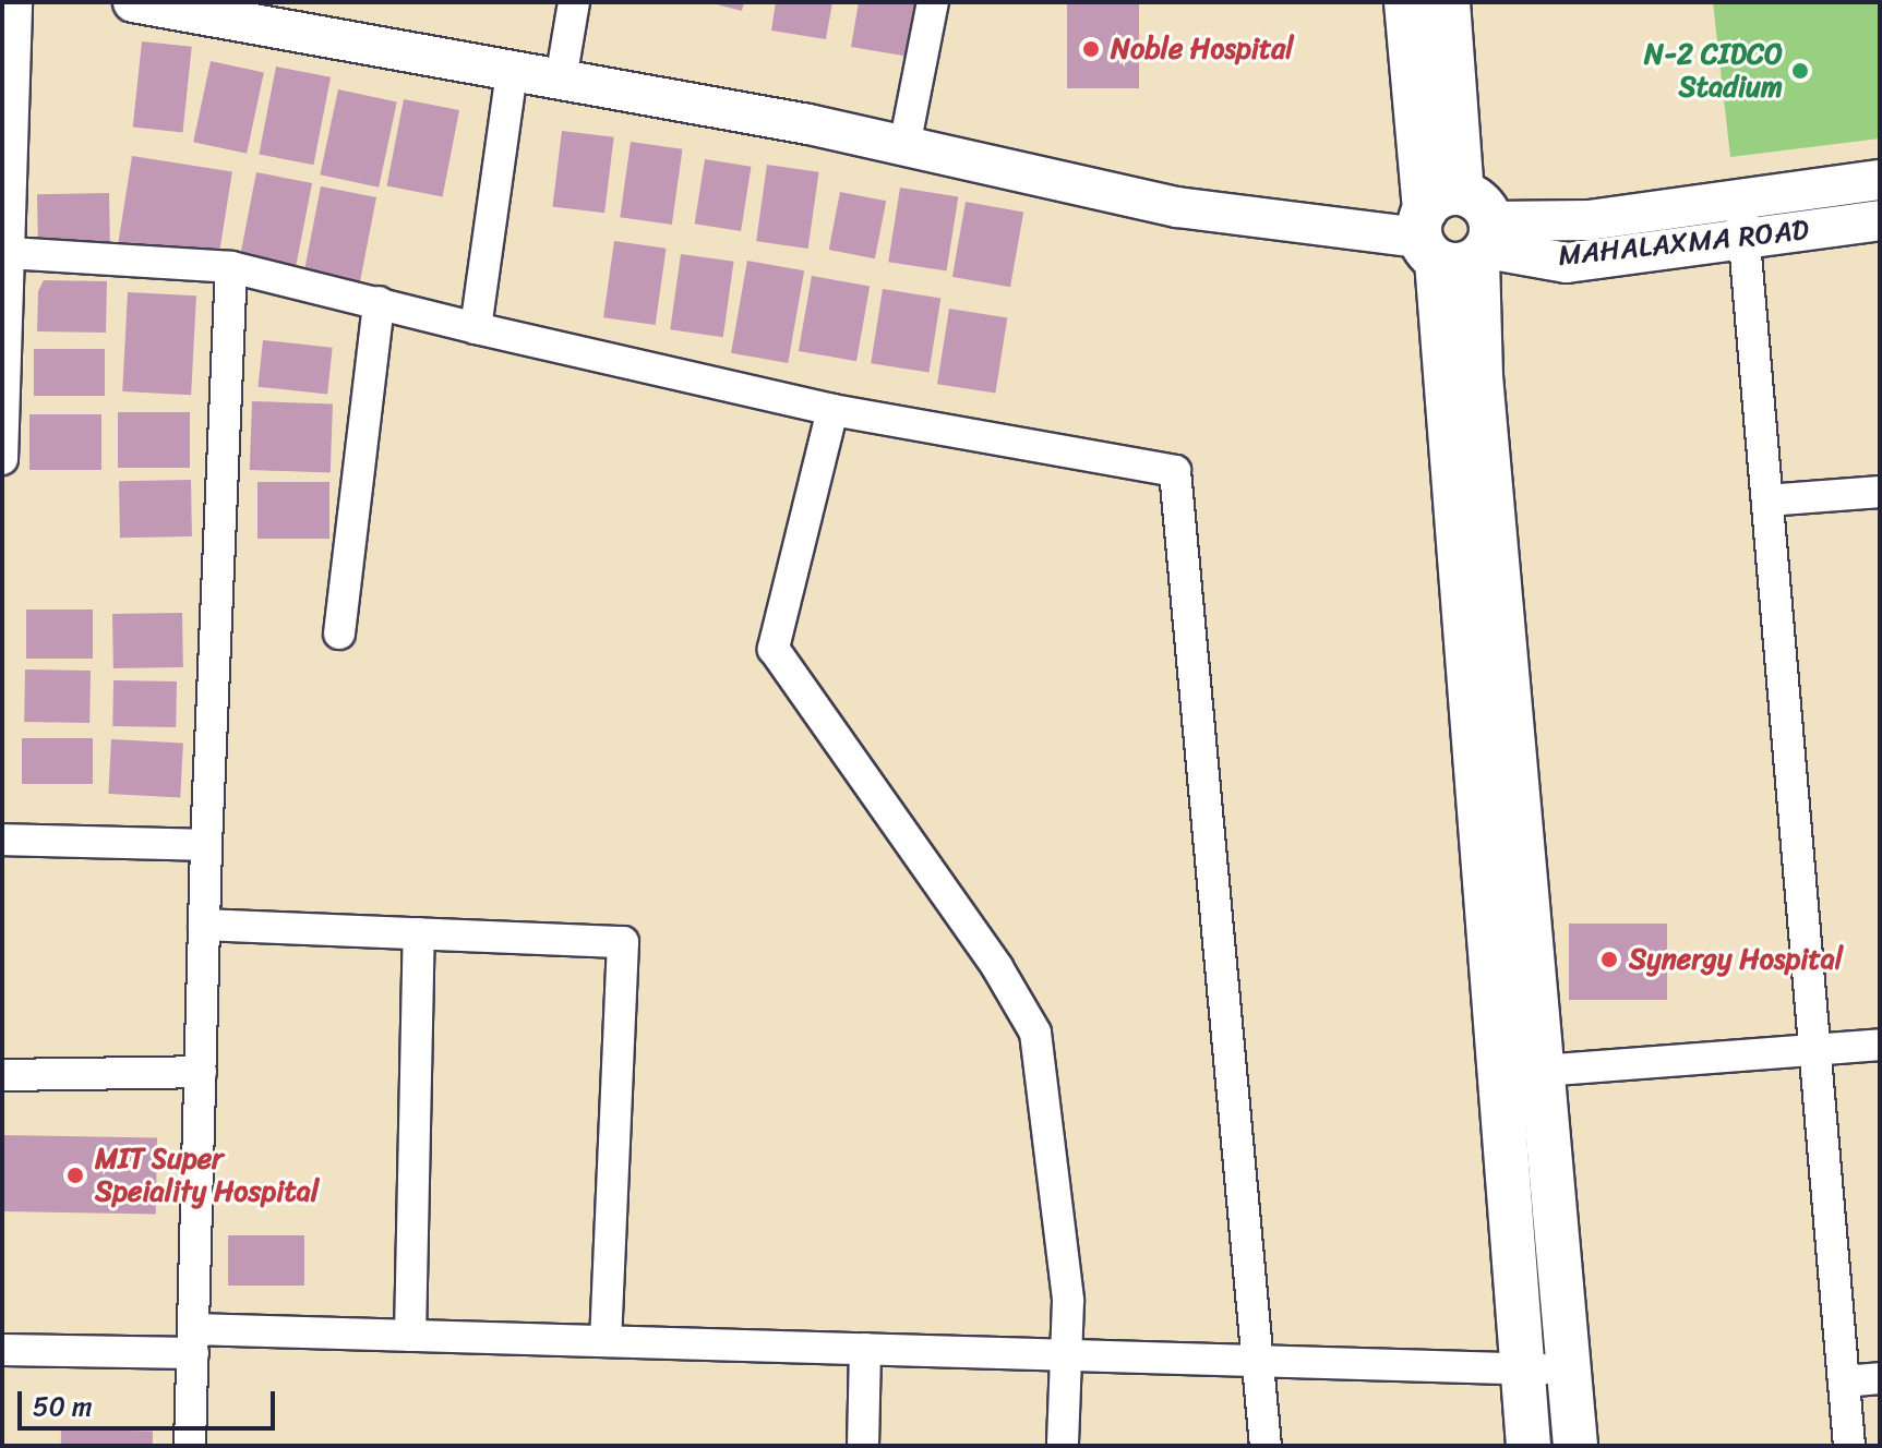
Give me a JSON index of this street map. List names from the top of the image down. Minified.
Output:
{"streets":{"street":["MAHALAXMA ROAD"]},"places":["Noble Hospital","N-2 CIDCO Stadium","Synergy Hospital","MIT Super Speiality Hospital"],"scale_bar":"50 m"}
